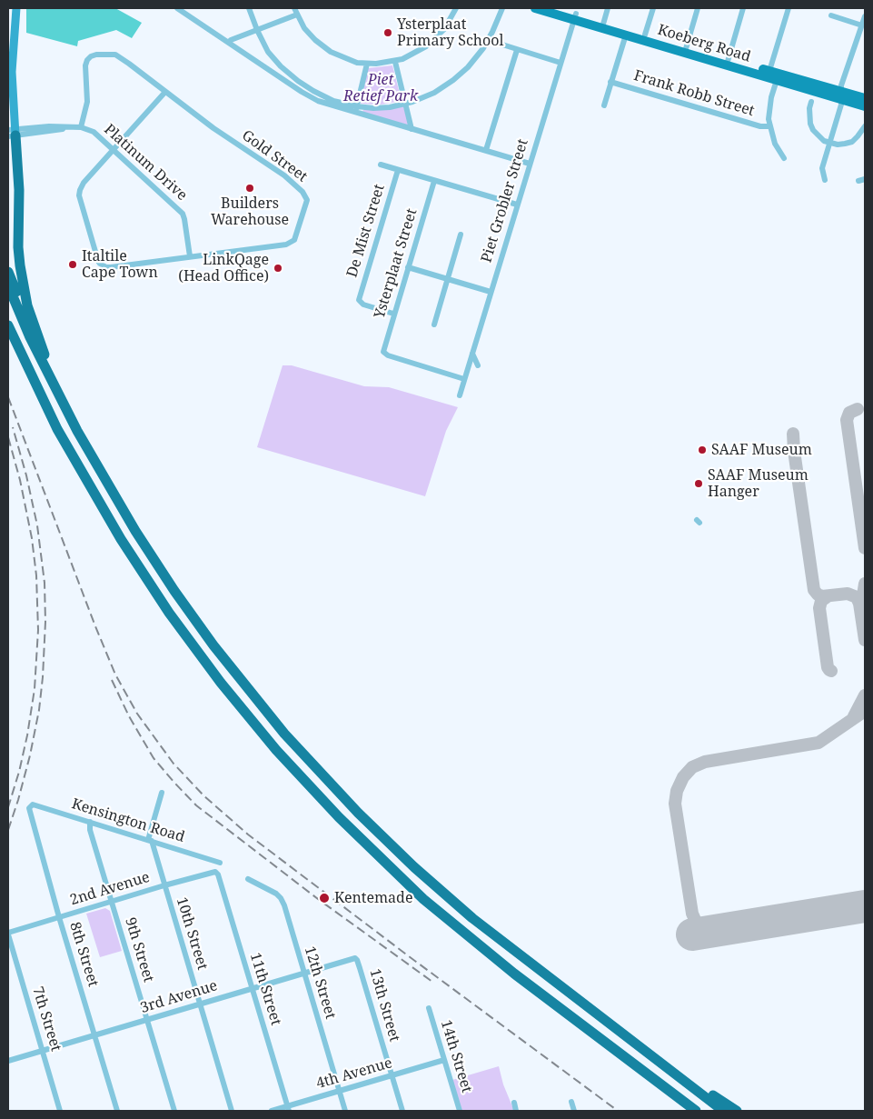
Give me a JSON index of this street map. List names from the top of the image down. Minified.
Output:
{"streets":{"main road":["Koeberg Road"],"street":["Frank Robb Street","Gold Street","Platinum Drive","Piet Grobler Street","De Mist Street","Ysterplaat Street","Kensington Road","2nd Avenue","10th Street","9th Street","8th Street","12th Street","11th Street","3rd Avenue","13th Street","7th Street","14th Street","4th Avenue"]},"crossings":[["Koeberg Road","Piet Grobler Street"],["Gold Street","Platinum Drive"],["Piet Grobler Street","Ysterplaat Street"],["De Mist Street","Ysterplaat Street"],["Kensington Road","10th Street"],["Kensington Road","9th Street"],["Kensington Road","8th Street"],["2nd Avenue","10th Street"],["2nd Avenue","9th Street"],["2nd Avenue","8th Street"],["2nd Avenue","11th Street"],["2nd Avenue","7th Street"],["10th Street","3rd Avenue"],["9th Street","3rd Avenue"],["8th Street","3rd Avenue"],["12th Street","3rd Avenue"],["12th Street","4th Avenue"],["11th Street","3rd Avenue"],["11th Street","4th Avenue"],["3rd Avenue","13th Street"],["3rd Avenue","7th Street"],["13th Street","4th Avenue"],["14th Street","4th Avenue"]],"parks":["Piet Retief Park"],"places":["Ysterplaat Primary School","Builders Warehouse","Italtile Cape Town","LinkQage (Head Office)","SAAF Museum","SAAF Museum Hanger","Kentemade"]}
